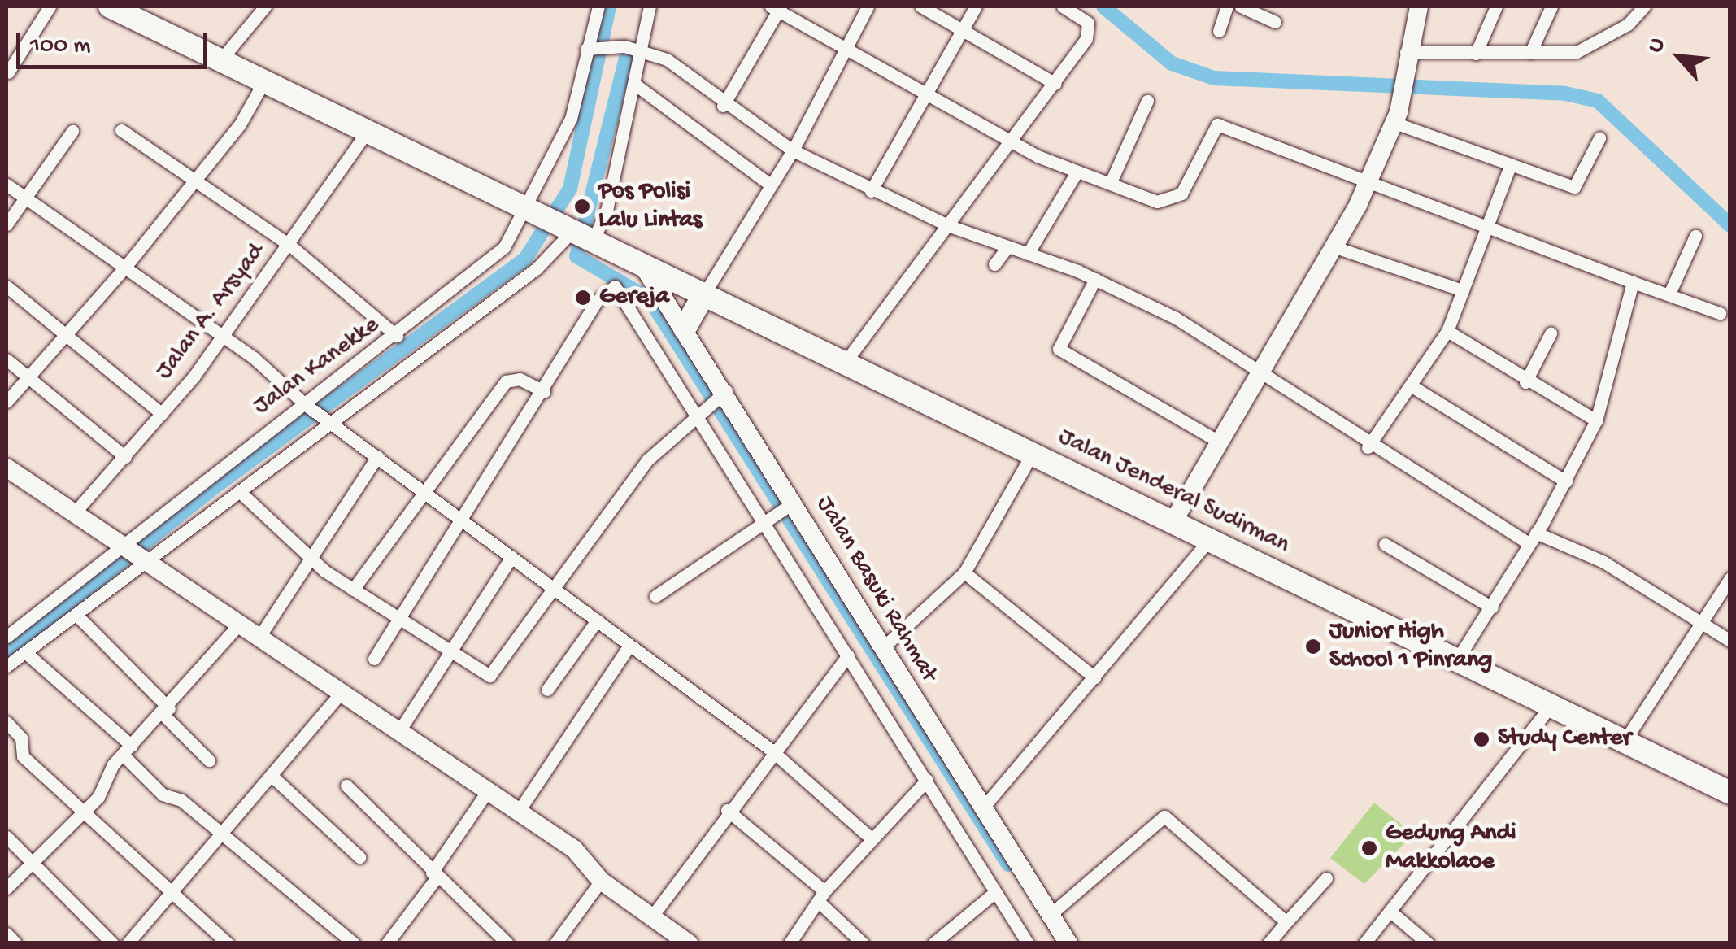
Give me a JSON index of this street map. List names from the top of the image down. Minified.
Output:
{"streets":{"highway":["Jalan Jenderal Sudirman"],"street":["Jalan A. Arsyad","Jalan Kanekke","Jalan Basuki Rahmat"]},"crossings":[["Jalan A. Arsyad","Jalan Jenderal Sudirman"],["Jalan Kanekke","Jalan Jenderal Sudirman"],["Jalan Jenderal Sudirman","Jalan Basuki Rahmat"]],"places":["Pos Polisi Lalu Lintas","Gereja","Junior High School 1 Pinrang","Study Center","Gedung Andi Makkolaoe"],"scale_bar":"100 m","north":"top left"}
